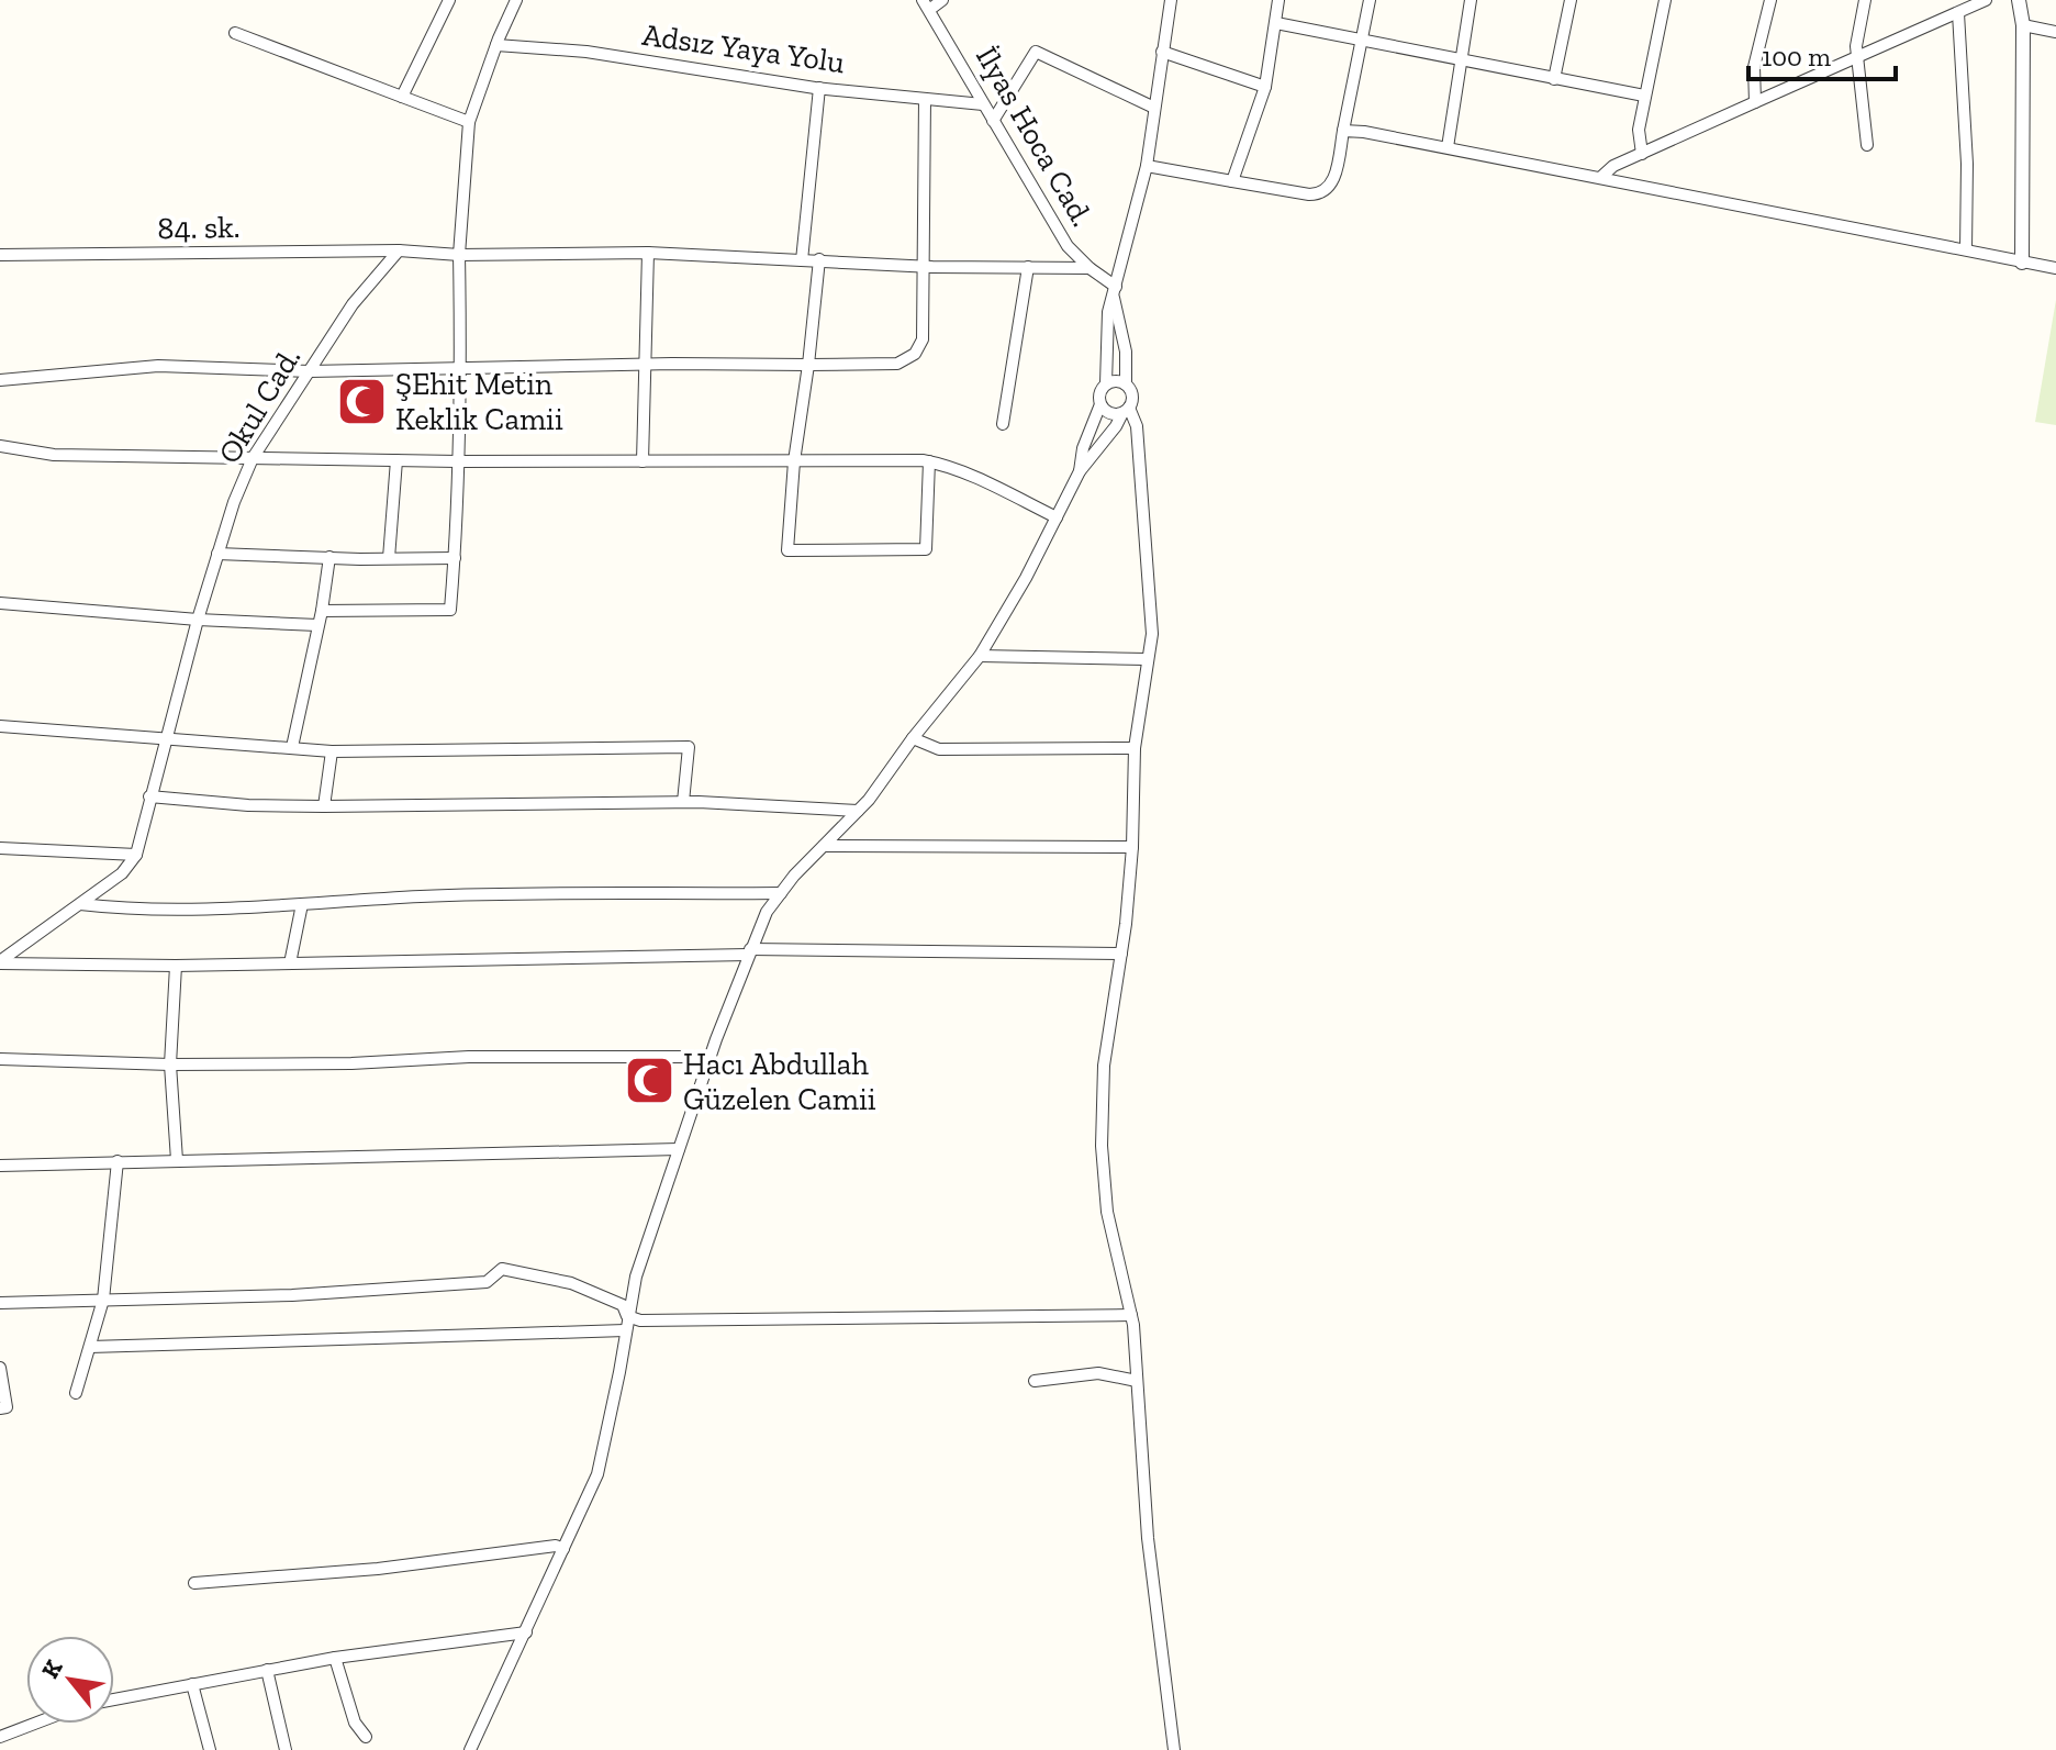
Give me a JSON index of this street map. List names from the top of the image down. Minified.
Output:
{"streets":{"street":["Adsız Yaya Yolu","İlyas Hoca Cad.","84. sk.","Okul Cad."]},"crossings":[["Adsız Yaya Yolu","İlyas Hoca Cad."],["84. sk.","Okul Cad."]],"places":{"mosque":["ŞEhit Metin Keklik Camii","Hacı Abdullah Güzelen Camii"]},"scale_bar":"100 m","north":"top left"}
